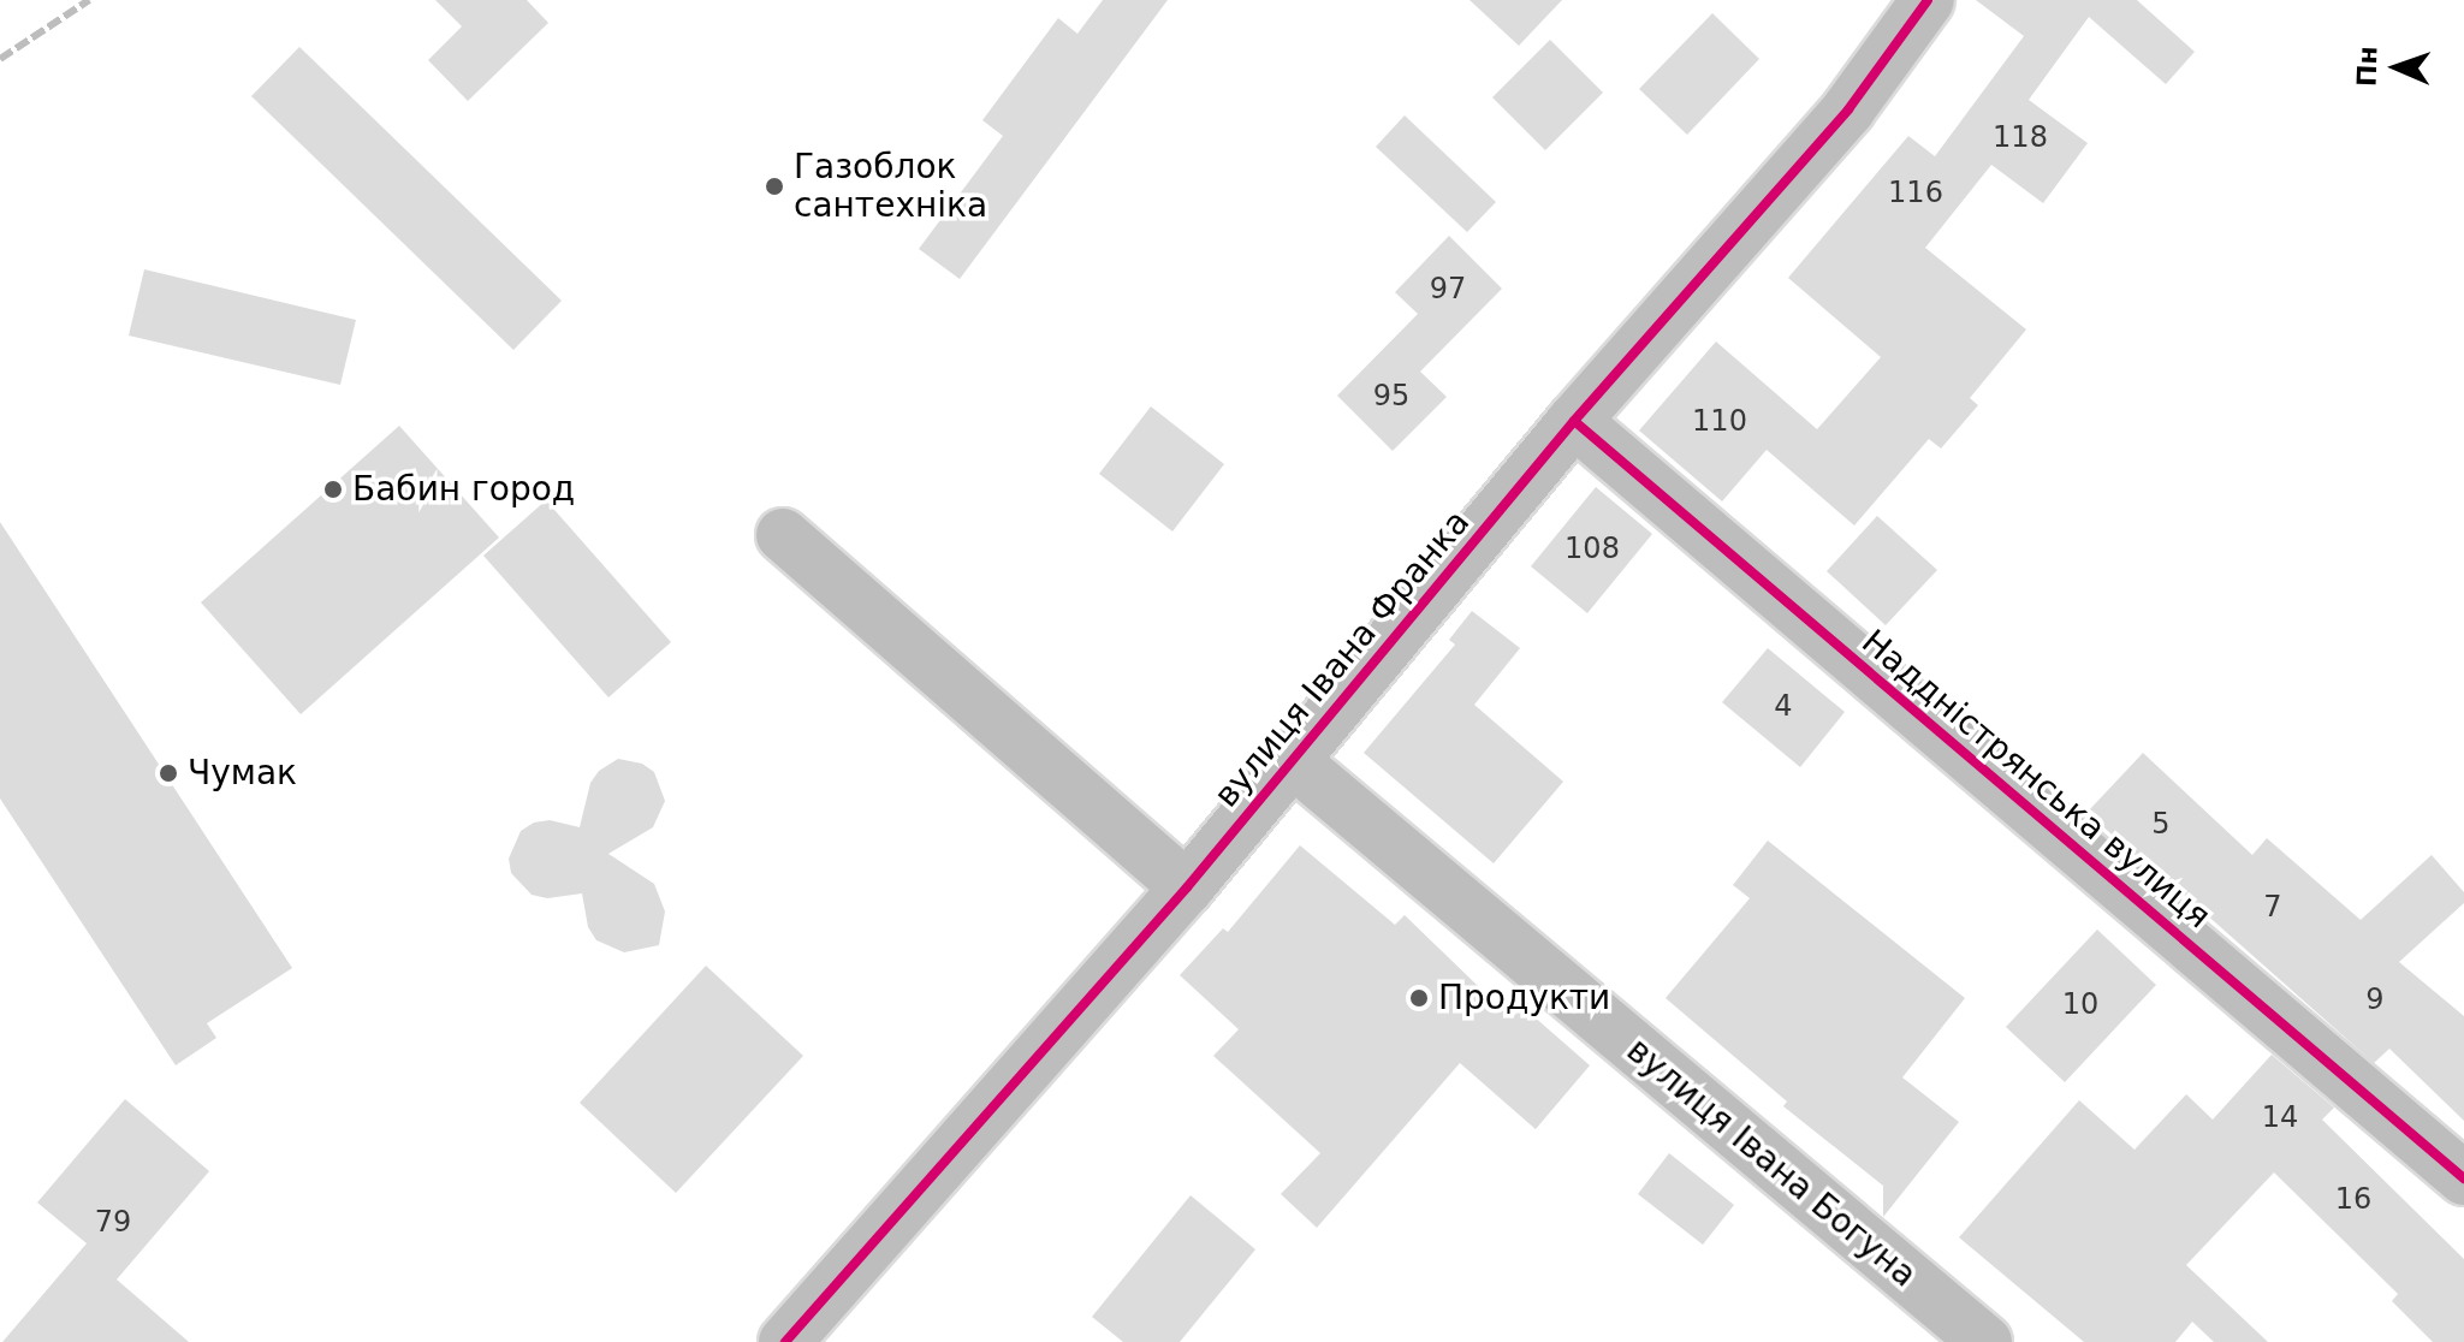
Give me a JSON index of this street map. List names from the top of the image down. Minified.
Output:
{"streets":{"street":["вулиця Івана Франка","Наддністрянська вулиця","вулиця Івана Богуна"]},"crossings":[["вулиця Івана Франка","Наддністрянська вулиця"],["вулиця Івана Франка","вулиця Івана Богуна"]],"places":["Газоблок сантехніка","Бабин город","Чумак","Продукти"],"house_numbers":["118","116","97","95","110","108","4","5","7","9","10","14","16","79"],"north":"left"}
